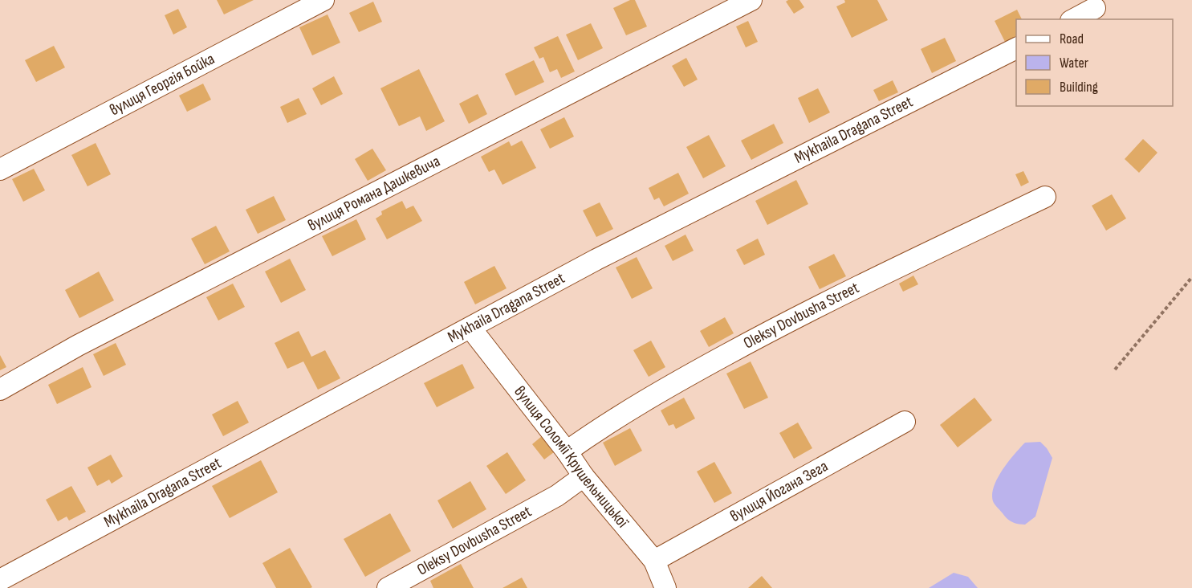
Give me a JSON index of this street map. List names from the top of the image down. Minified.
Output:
{"streets":{"street":["вулиця Георгія Бойка","Mykhaila Dragana Street","вулиця Романа Дашкевича","Oleksy Dovbusha Street","вулиця Соломії Крушельницької","вулиця Йогана Зега"]},"crossings":[["Mykhaila Dragana Street","вулиця Соломії Крушельницької"],["Oleksy Dovbusha Street","вулиця Соломії Крушельницької"],["вулиця Соломії Крушельницької","вулиця Йогана Зега"]],"legend":["Road","Water","Building"]}
